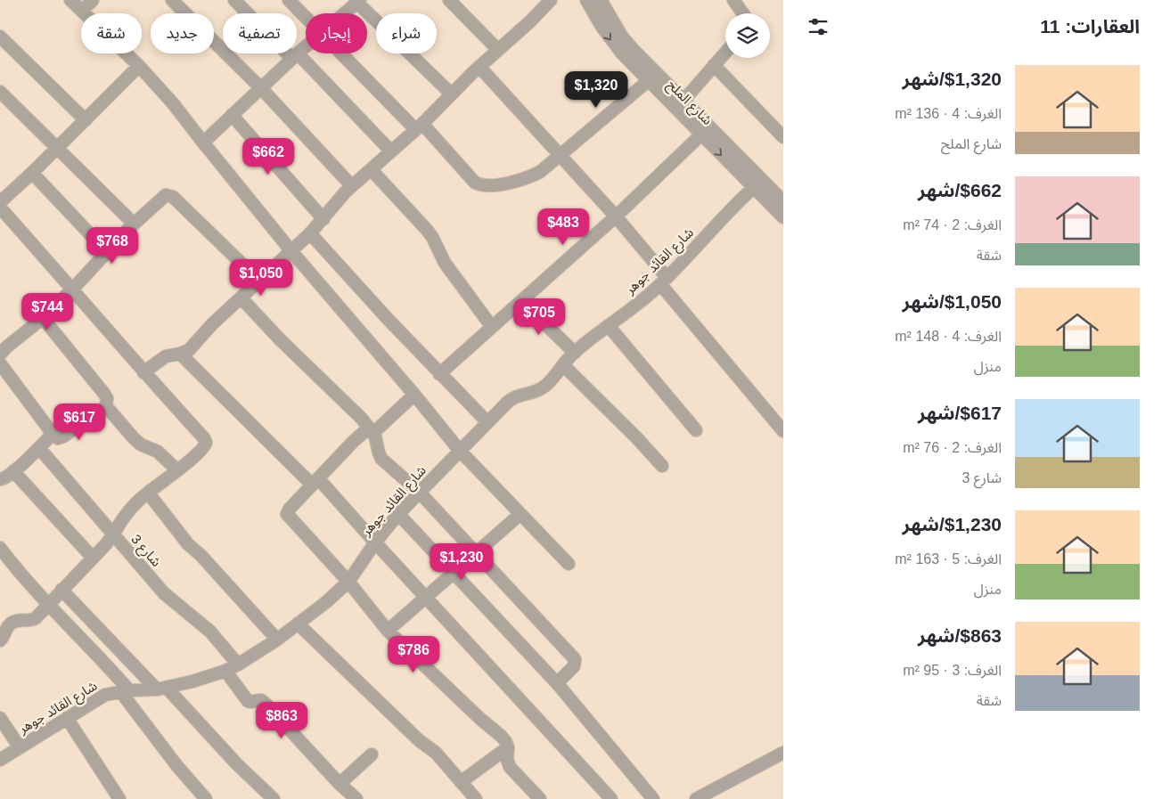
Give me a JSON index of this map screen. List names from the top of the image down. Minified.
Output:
{"streets":{"street":["شارع الملح","شارع القائد جوهر","شارع 3"]},"crossings":[["شارع الملح","شارع القائد جوهر"],["شارع القائد جوهر","شارع 3"]],"page":{"heading":"العقارات: 11","chip":["شراء","إيجار","تصفية","جديد","شقة"],"list":[{"name":"$1,320/شهر","note":"الغرف: 4 · 136 m² · شارع الملح"},{"name":"$662/شهر","note":"الغرف: 2 · 74 m² · شقة"},{"name":"$1,050/شهر","note":"الغرف: 4 · 148 m² · منزل"},{"name":"$617/شهر","note":"الغرف: 2 · 76 m² · شارع 3"},{"name":"$1,230/شهر","note":"الغرف: 5 · 163 m² · منزل"},{"name":"$863/شهر","note":"الغرف: 3 · 95 m² · شقة"}],"price":["$1,320","$662","$483","$768","$1,050","$744","$705","$617","$1,230","$786","$863"]}}
